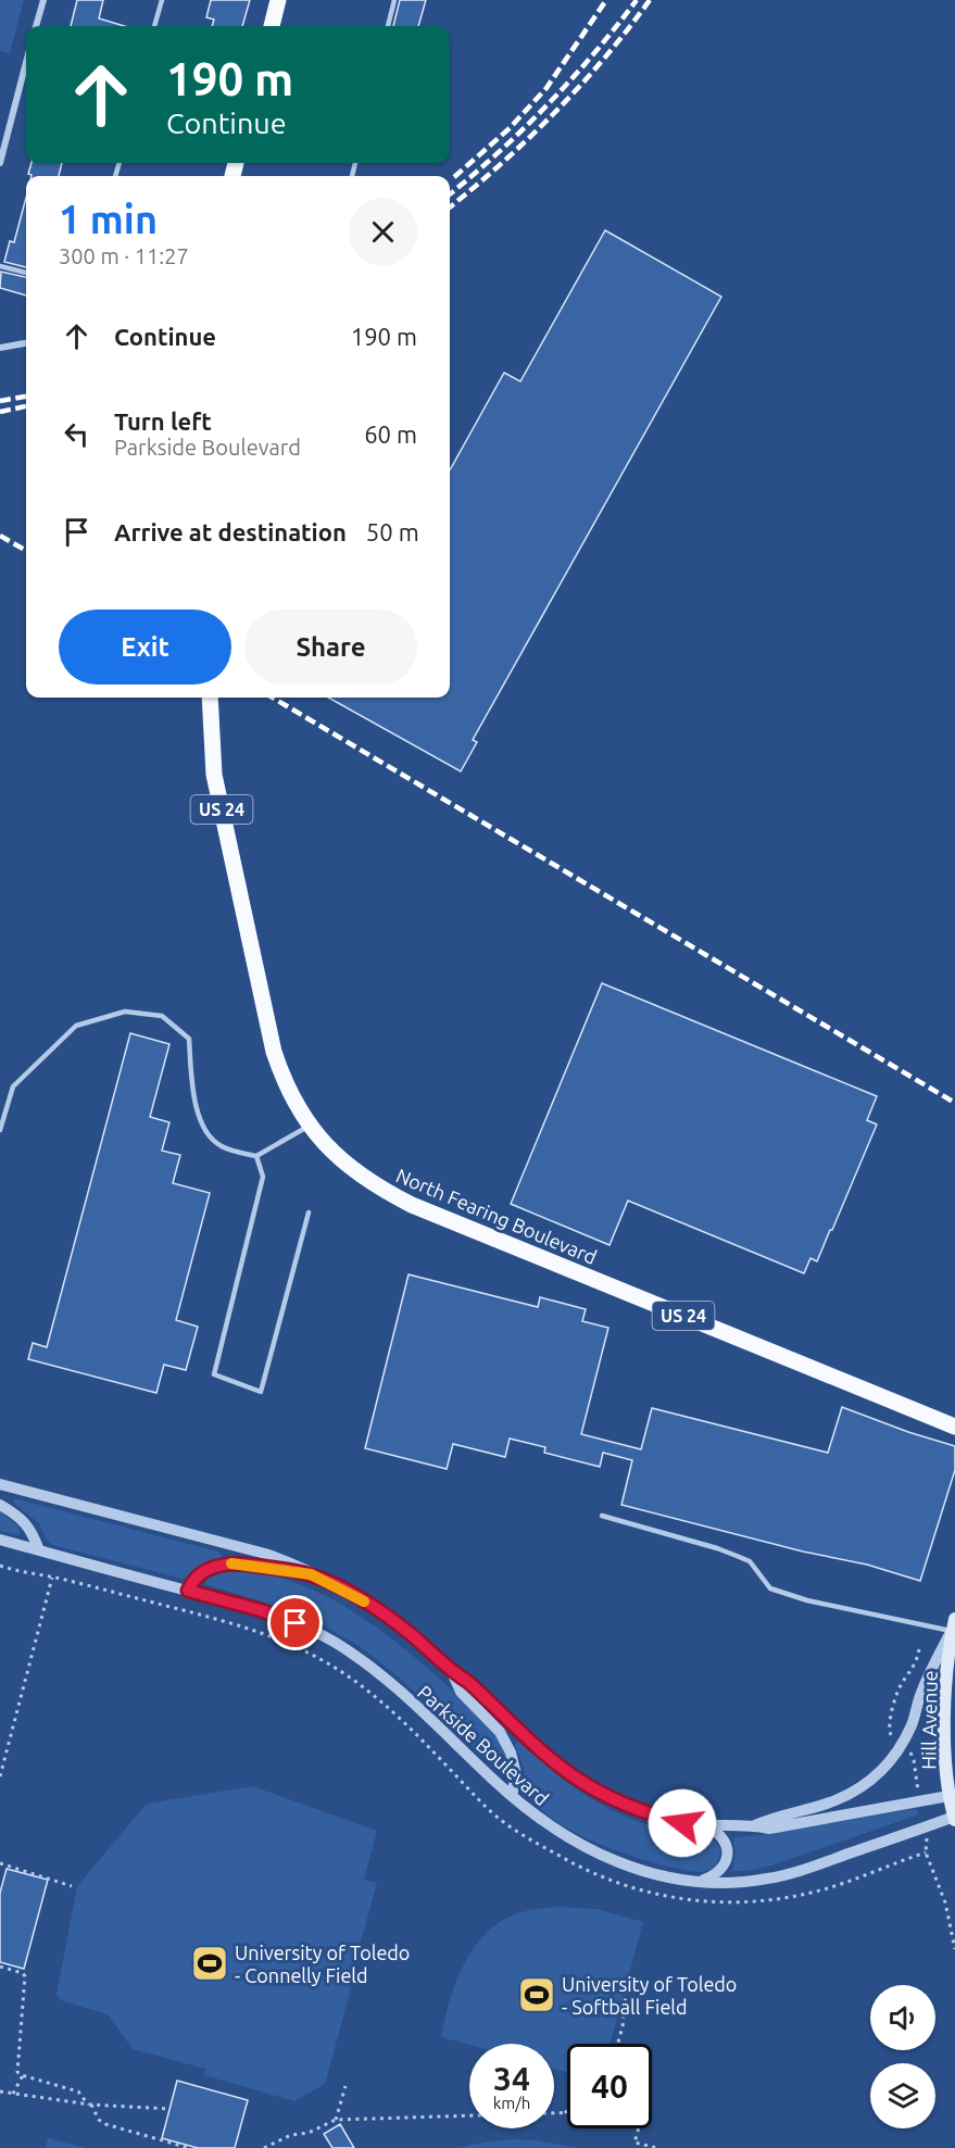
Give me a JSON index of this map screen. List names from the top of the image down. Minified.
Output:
{"streets":{"main road":["US 24","North Fearing Boulevard","Hill Avenue"],"street":["Parkside Boulevard"]},"crossings":[["Hill Avenue","Parkside Boulevard"]],"places":{"sports":["University of Toledo - Connelly Field","University of Toledo - Softball Field"]},"page":{"turn":["190 m","Continue"],"heading":["1 min","300 m · 11:27"],"list":[{"name":"Continue","value":"190 m"},{"name":"Turn left","note":"Parkside Boulevard","value":"60 m"},{"name":"Arrive at destination","value":"50 m"}],"buttons":["Exit","Share"],"speed":"34 km/h","limit":"40"}}
